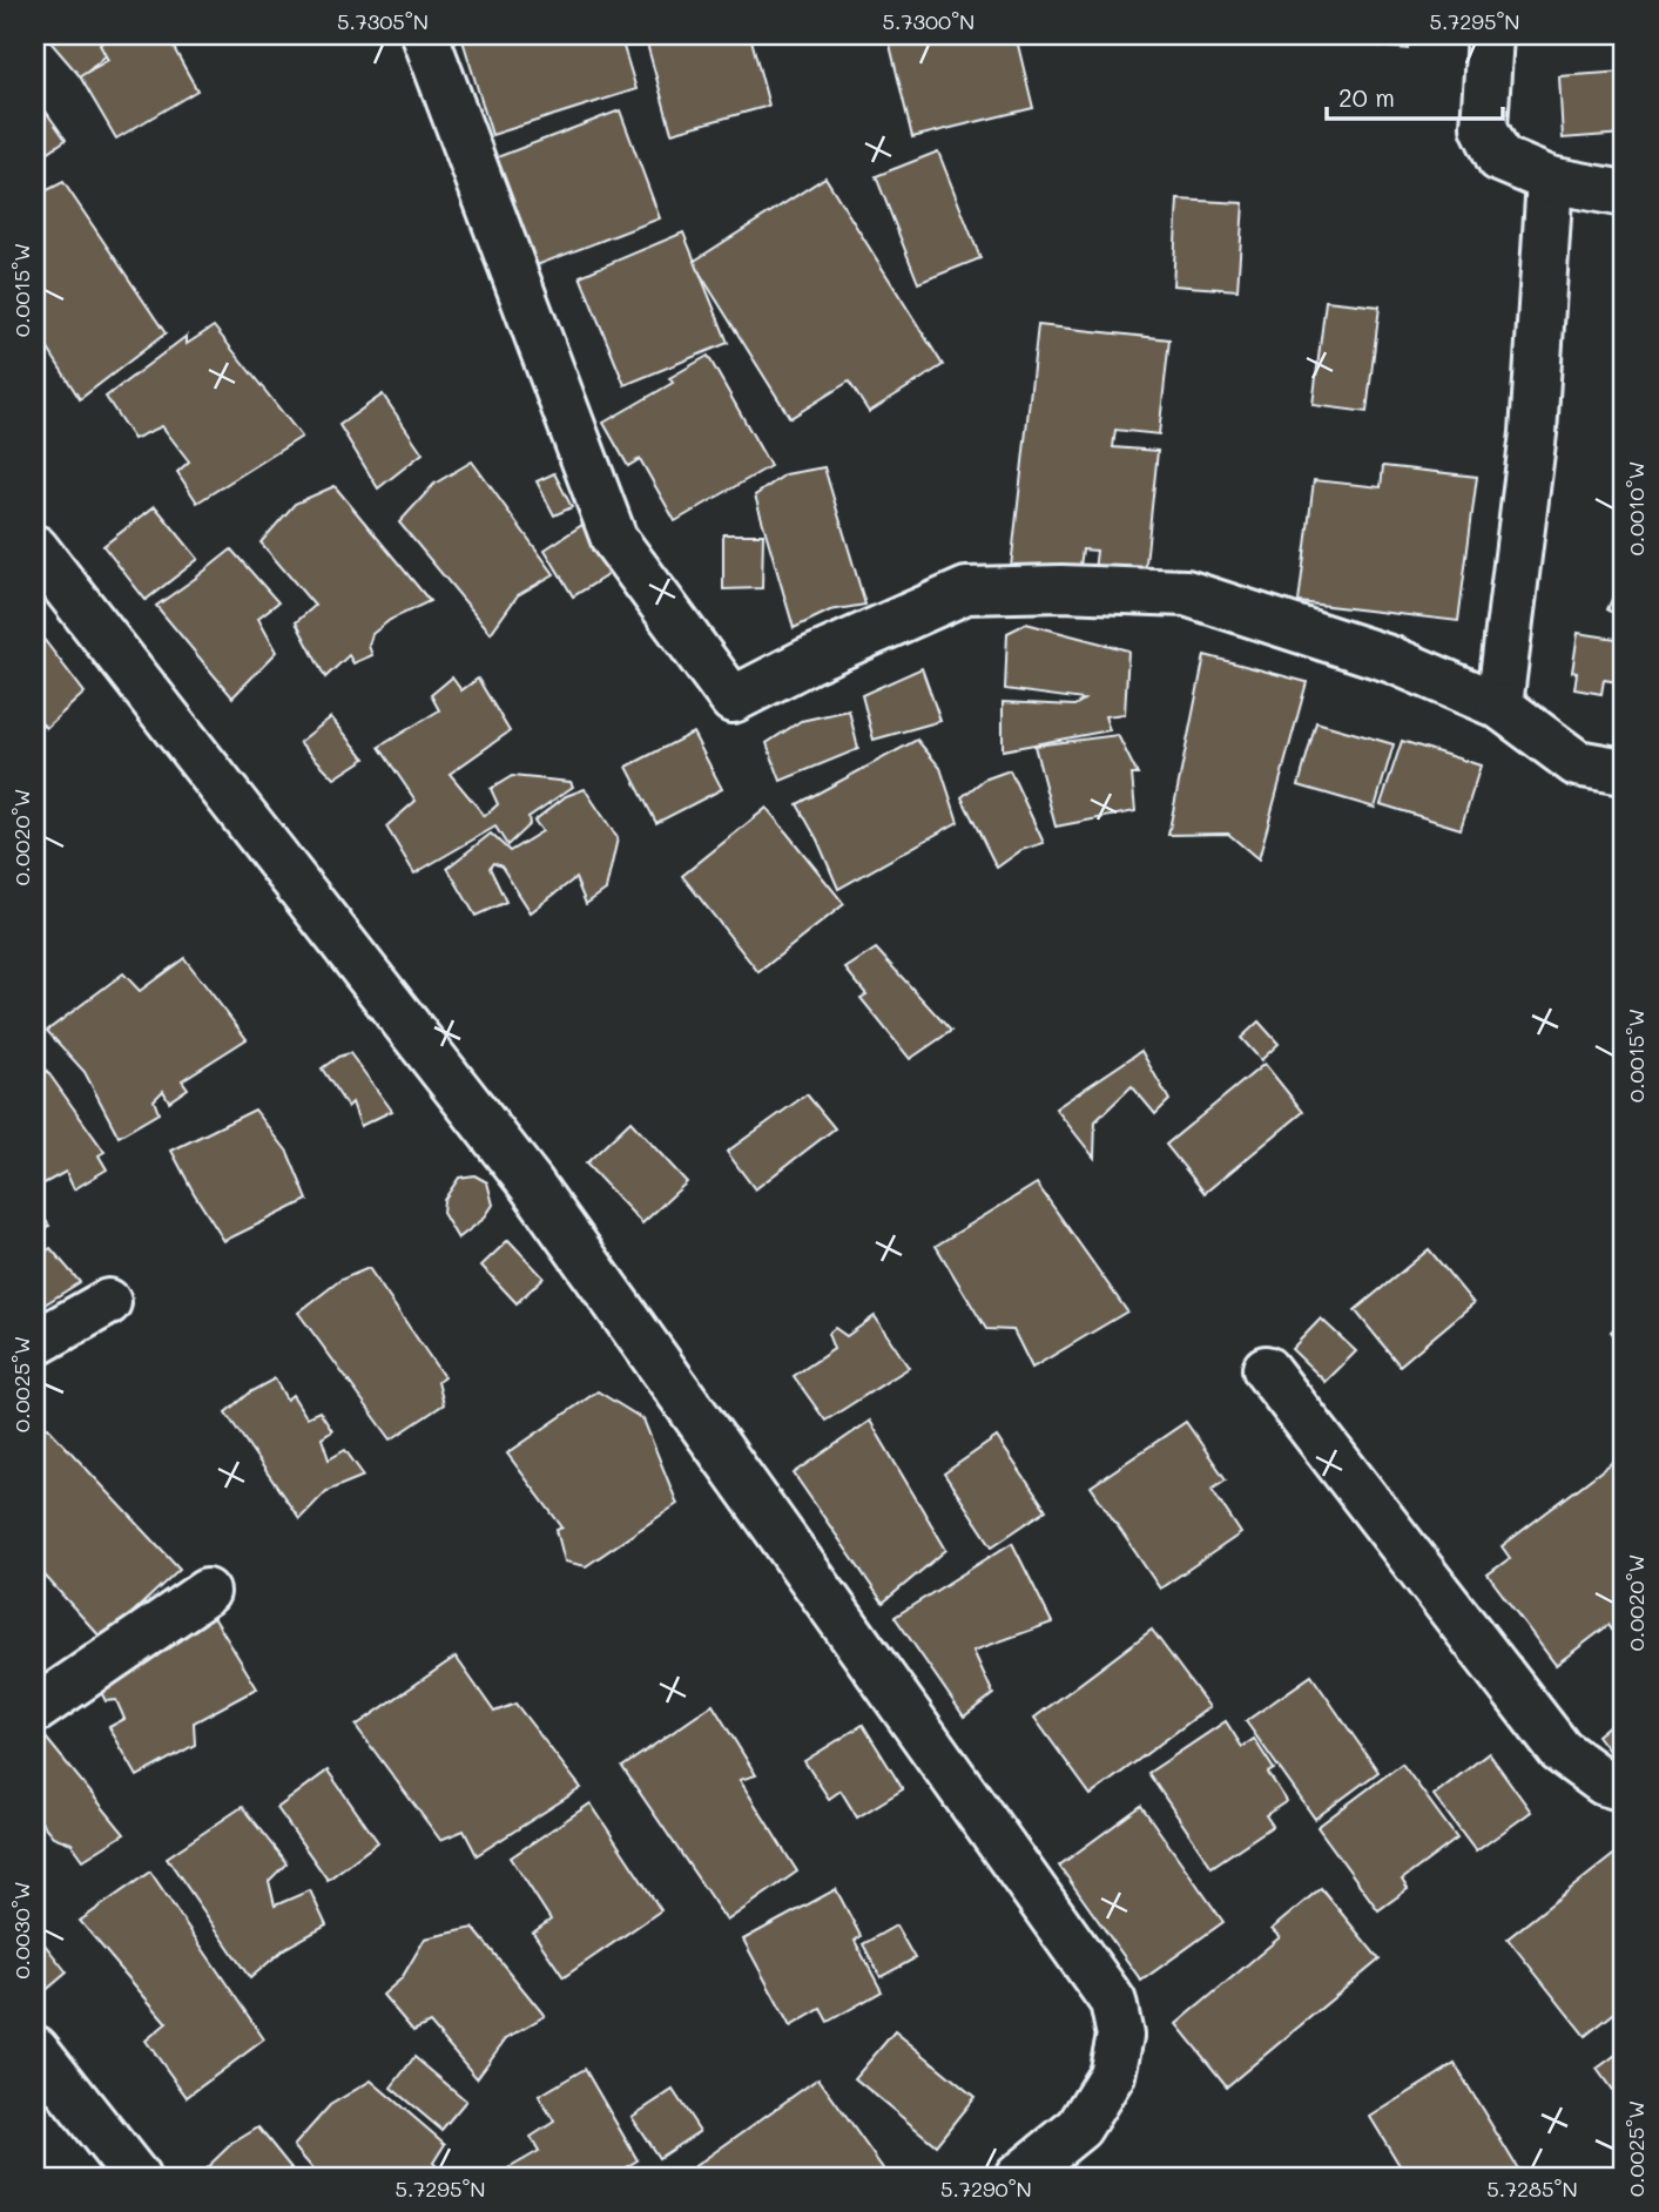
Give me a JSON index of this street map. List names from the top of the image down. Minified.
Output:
{"scale_bar":"20 m","coordinates":["5.7305°N","5.7300°N","5.7295°N","0.0015°W","0.0010°W","0.0020°W","0.0025°W","0.0030°W","5.7290°N","5.7285°N"]}
